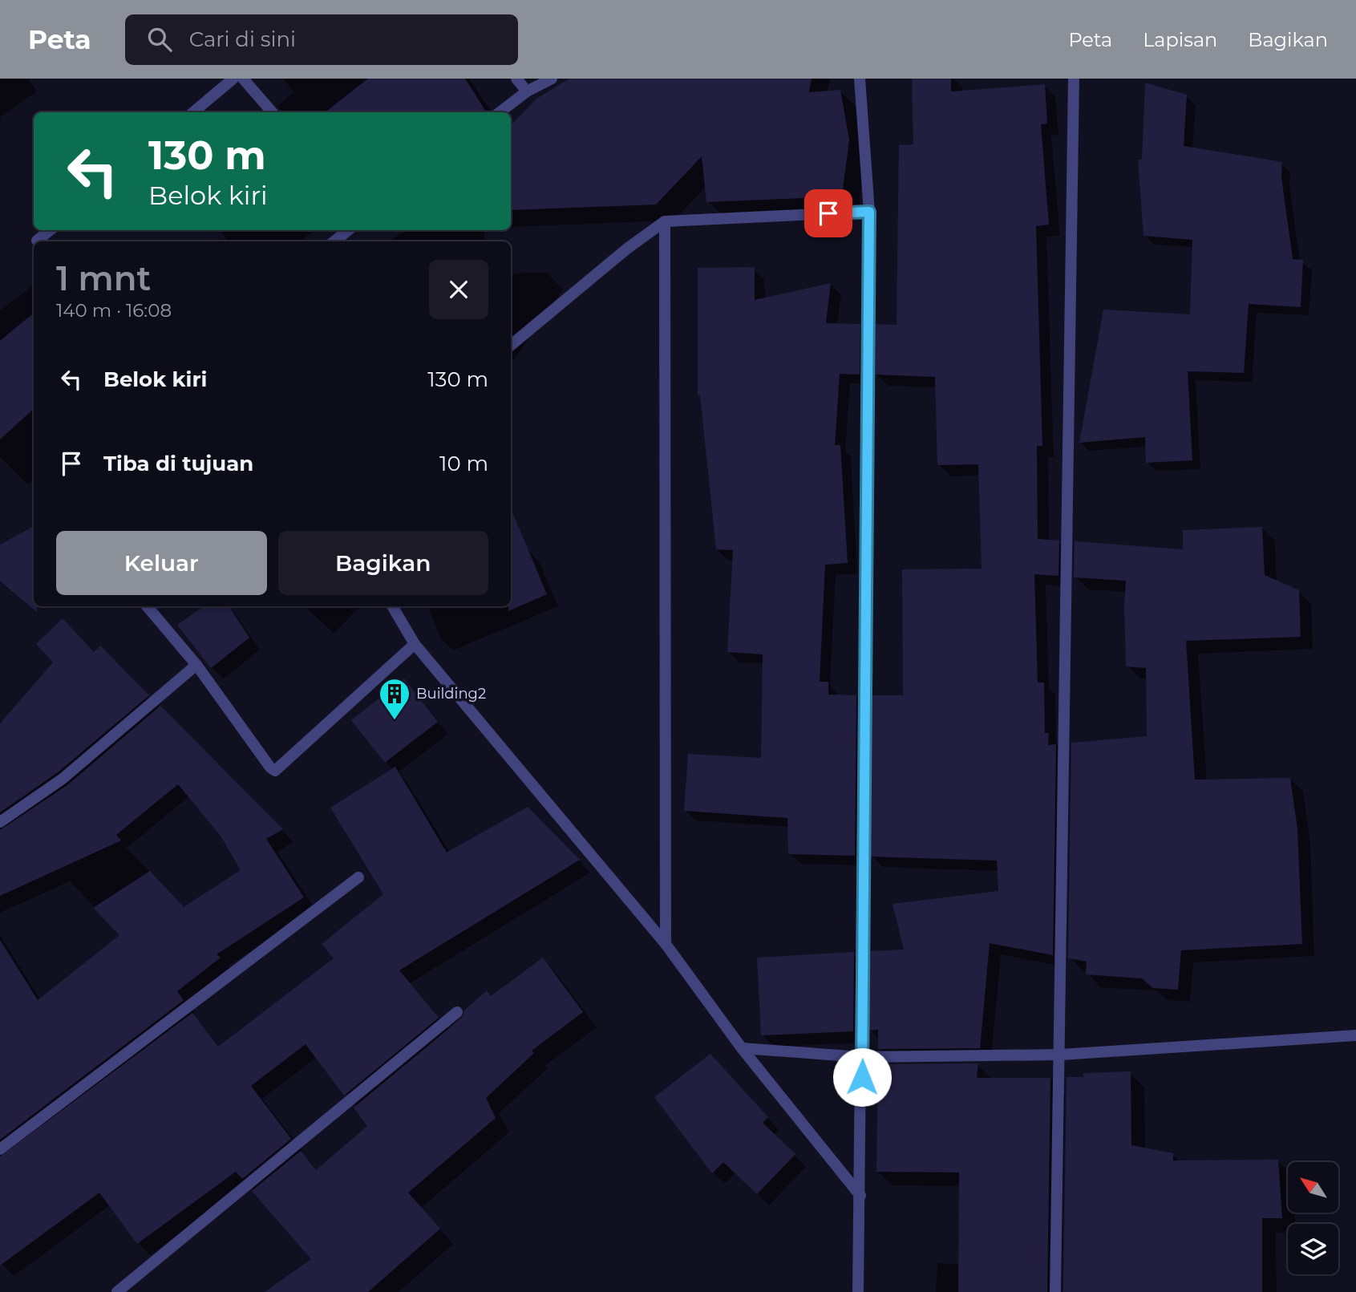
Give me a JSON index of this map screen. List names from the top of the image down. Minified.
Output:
{"places":{"building":["Building2"]},"north":"top left","page":{"header":"Peta","search":"Cari di sini","nav":["Peta","Lapisan","Bagikan"],"turn":["130 m","Belok kiri"],"heading":["1 mnt","140 m · 16:08"],"list":[{"name":"Belok kiri","value":"130 m"},{"name":"Tiba di tujuan","value":"10 m"}],"buttons":["Keluar","Bagikan"]}}
